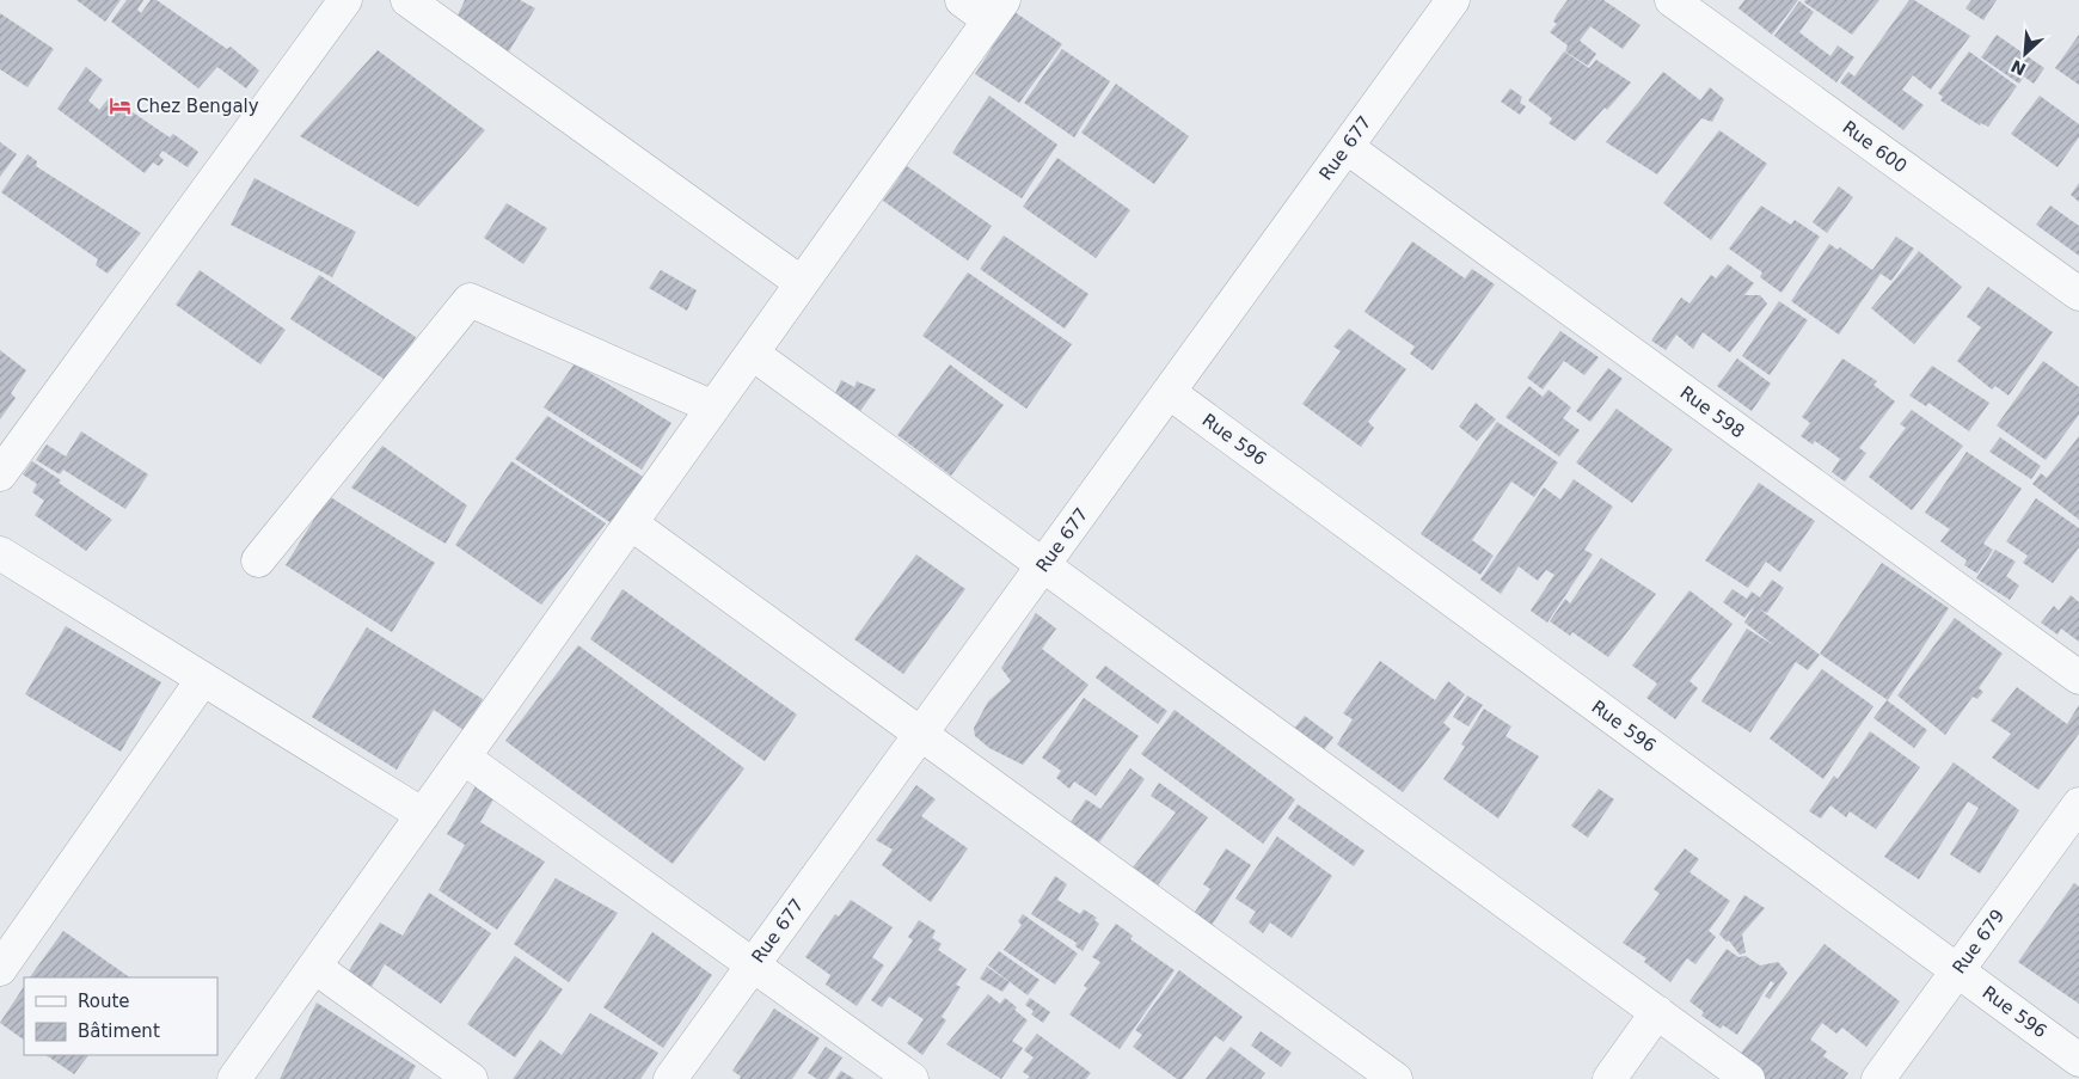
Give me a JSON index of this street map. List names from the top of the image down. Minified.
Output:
{"streets":{"street":["Rue 600","Rue 677","Rue 598","Rue 596","Rue 679"]},"crossings":[["Rue 677","Rue 598"],["Rue 677","Rue 596"],["Rue 596","Rue 679"]],"places":{"hotel":["Chez Bengaly"]},"legend":["Route","Bâtiment"],"north":"bottom left"}
